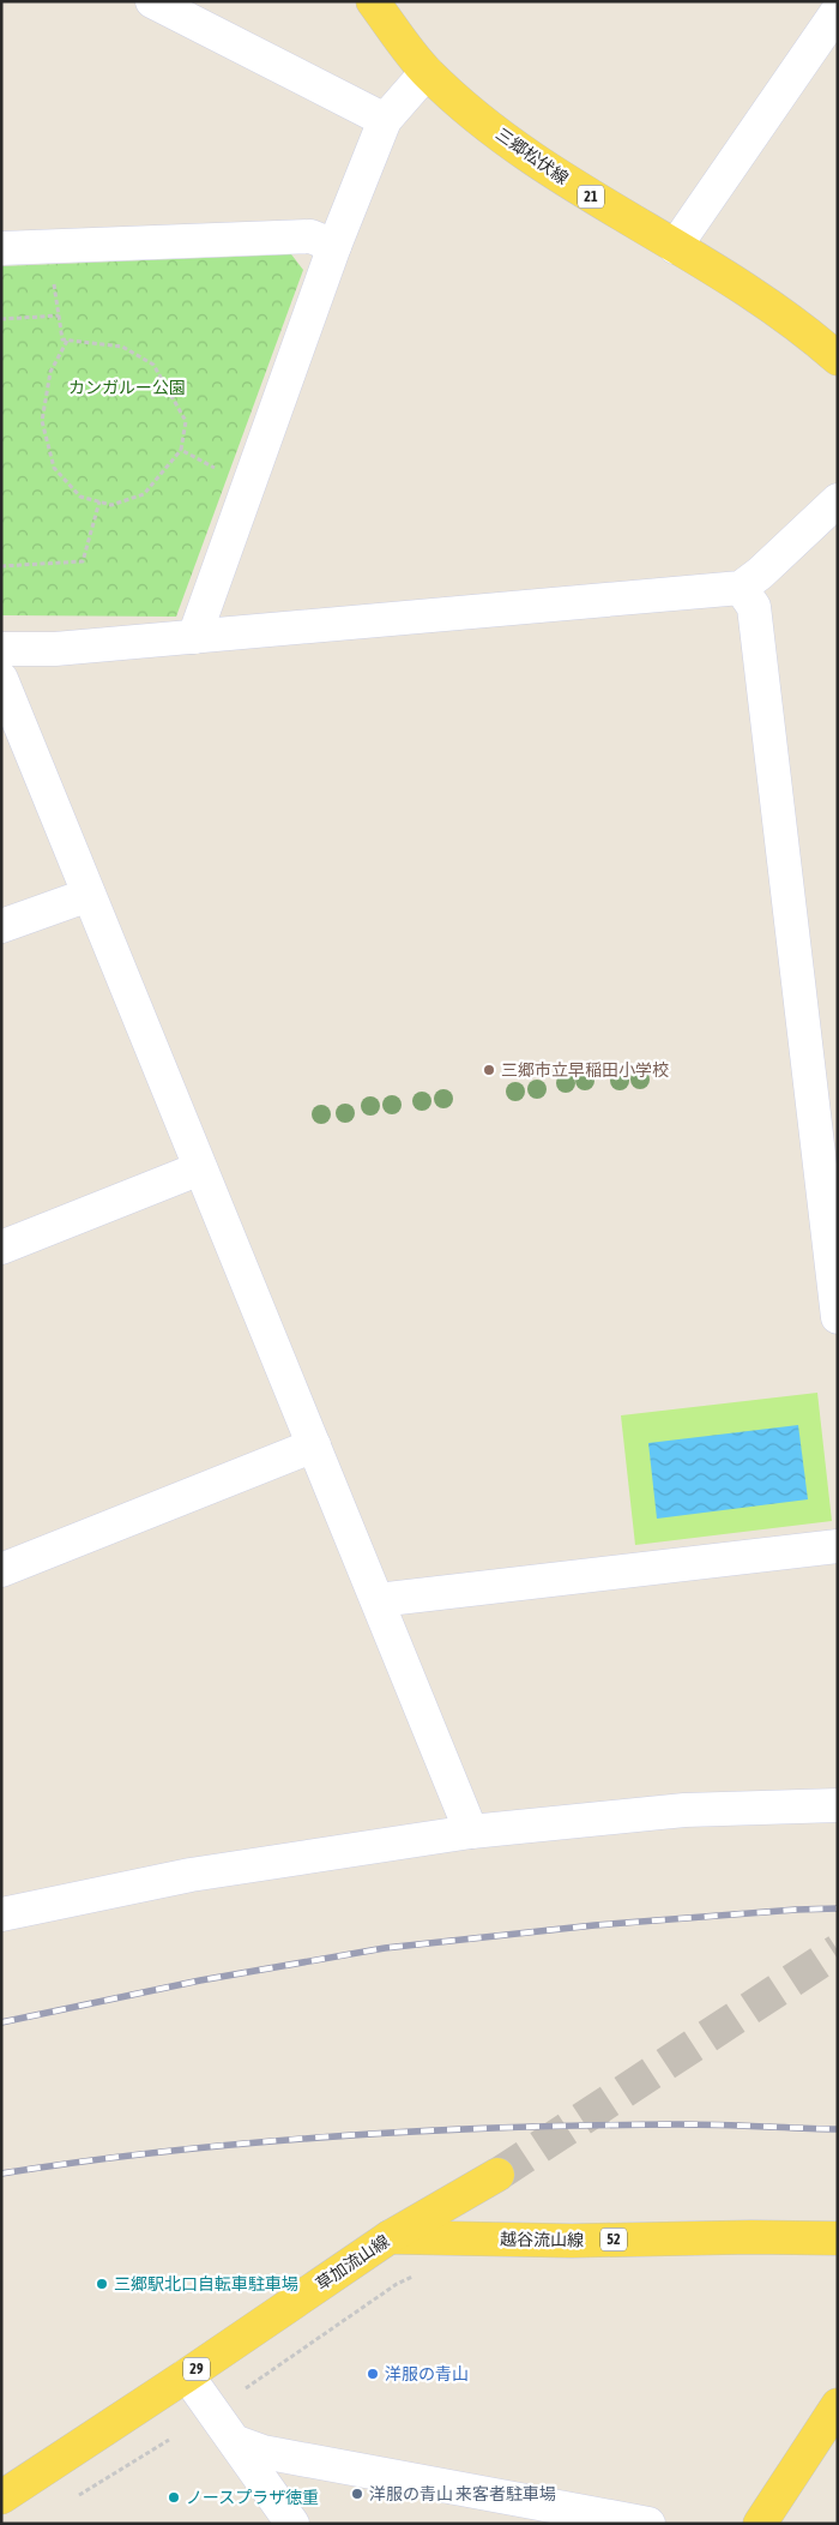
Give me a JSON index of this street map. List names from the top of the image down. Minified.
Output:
{"streets":{"main road":["三郷松伏線","21","越谷流山線","52","草加流山線","29"]},"crossings":[["越谷流山線","草加流山線"]],"parks":["カンガルー公園"],"places":["三郷市立早稲田小学校","三郷駅北口自転車駐車場","洋服の青山","洋服の青山 来客者駐車場","ノースプラザ徳重"]}
